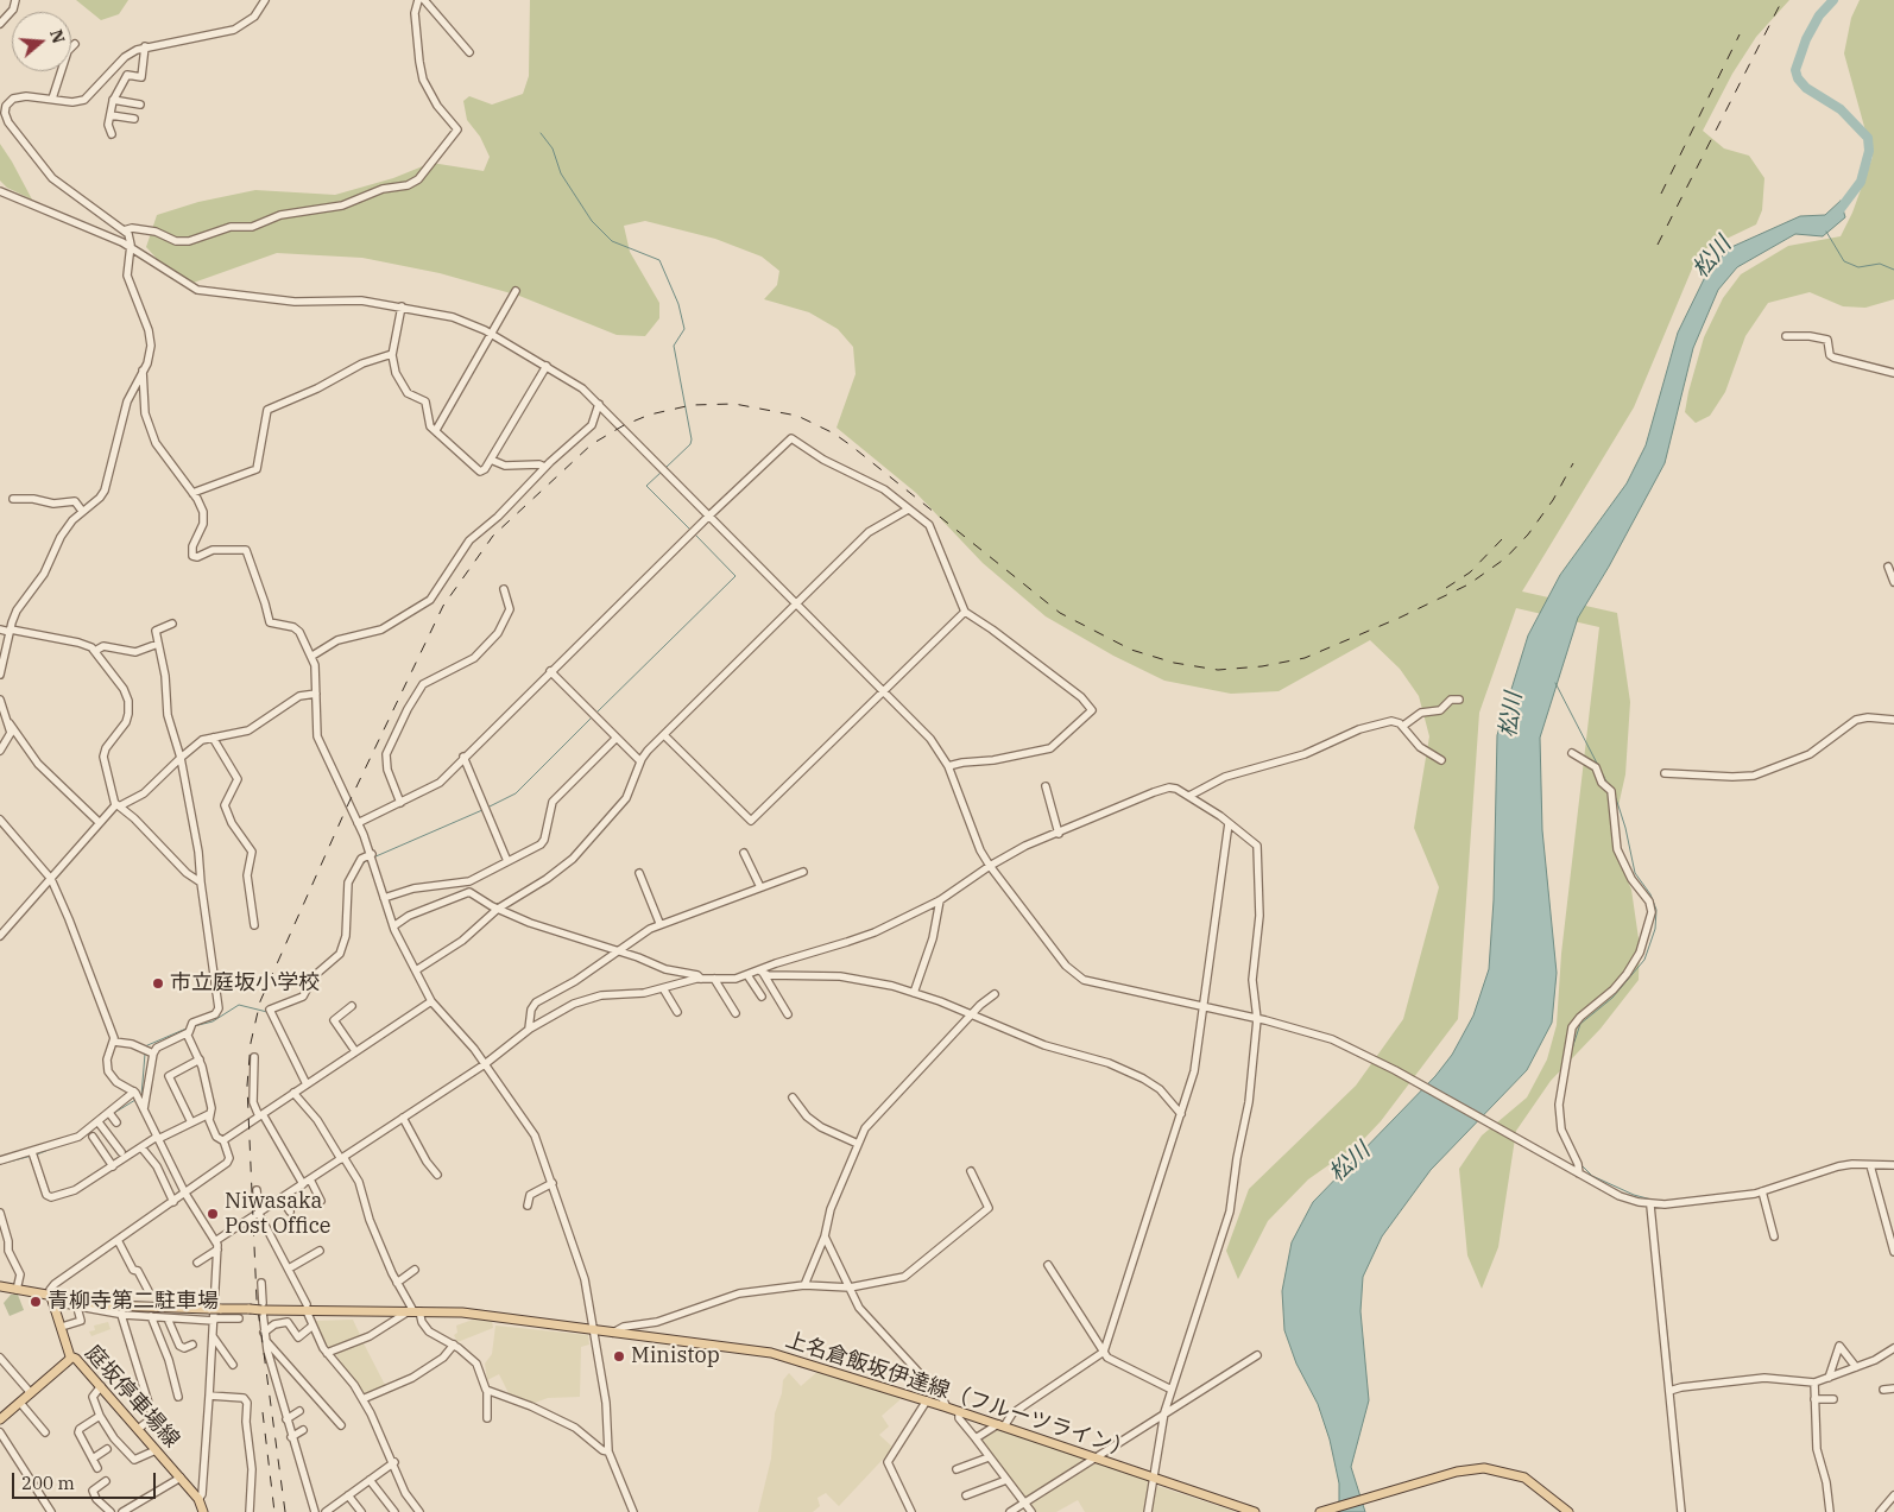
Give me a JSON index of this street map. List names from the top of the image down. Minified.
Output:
{"streets":{"main road":["上名倉飯坂伊達線（フルーツライン）","庭坂停車場線"]},"crossings":[["上名倉飯坂伊達線（フルーツライン）","庭坂停車場線"]],"water":["松川"],"places":["市立庭坂小学校","Niwasaka Post Office","青柳寺第二駐車場","Ministop"],"scale_bar":"200 m","north":"right"}
